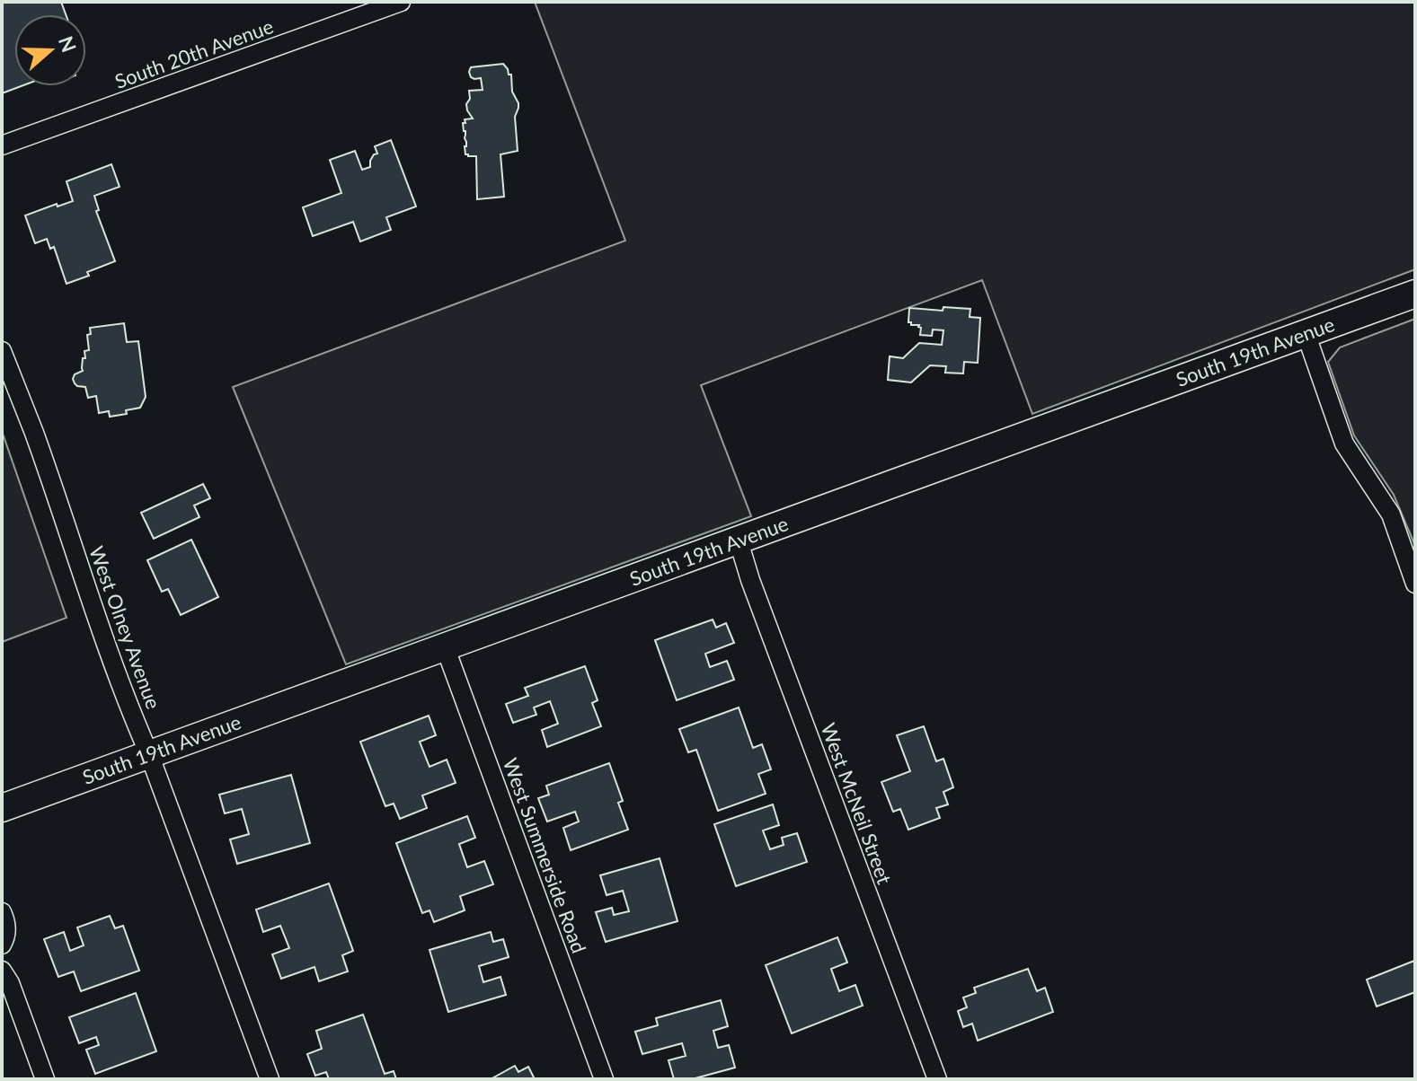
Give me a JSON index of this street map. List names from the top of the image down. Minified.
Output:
{"streets":{"street":["South 20th Avenue","South 19th Avenue","West Olney Avenue","West McNeil Street","West Summerside Road"]},"crossings":[["South 19th Avenue","West Olney Avenue"],["South 19th Avenue","West McNeil Street"],["South 19th Avenue","West Summerside Road"]],"north":"right"}
